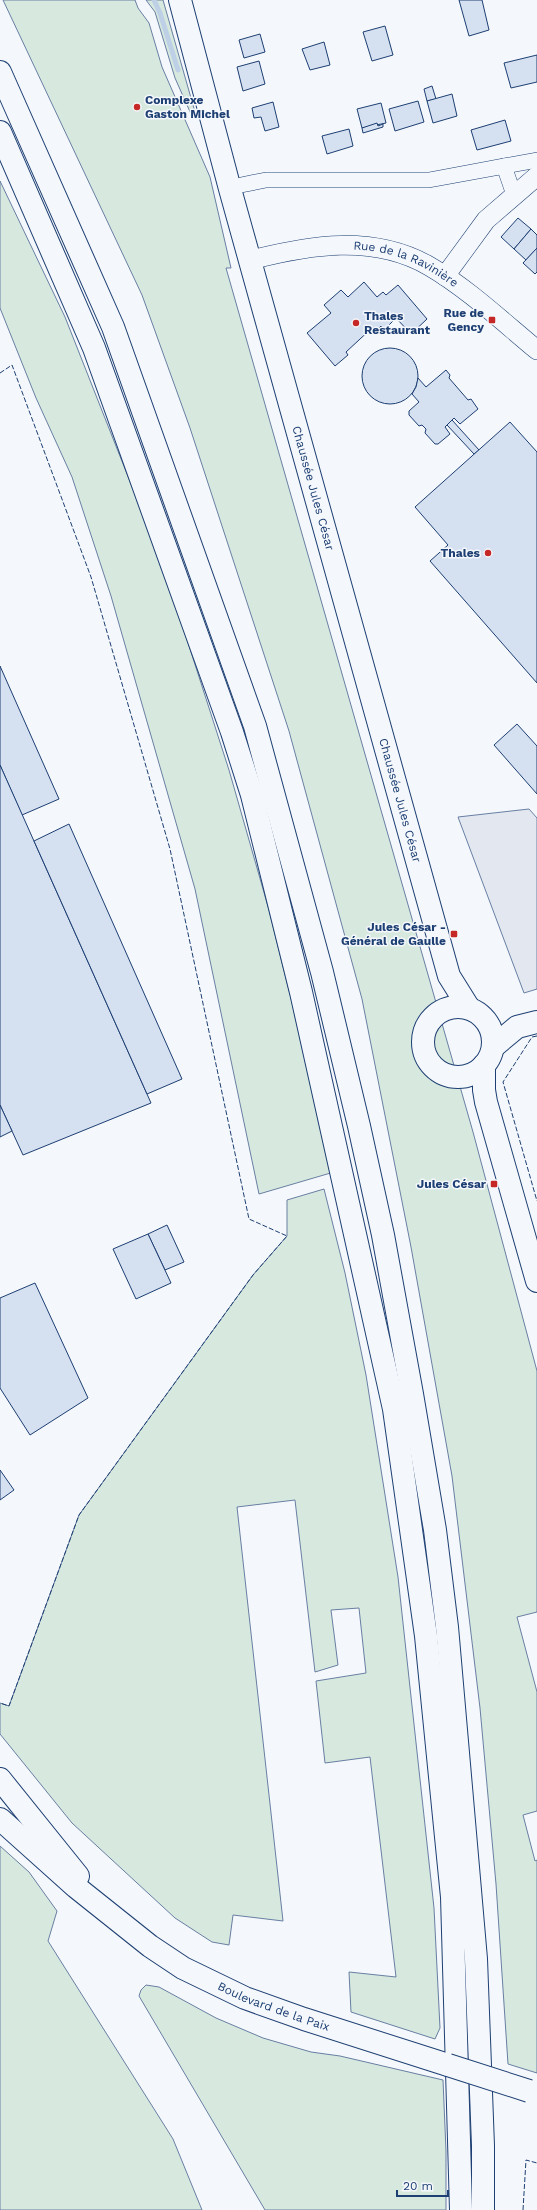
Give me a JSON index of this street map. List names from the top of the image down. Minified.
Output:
{"streets":{"main road":["Chaussée Jules César","Boulevard de la Paix"],"street":["Rue de la Ravinière"]},"crossings":[["Rue de la Ravinière","Chaussée Jules César"]],"places":{"other":["Complexe Gaston Michel","Thales Restaurant","Thales"],"transit":["Rue de Gency","Jules César - Général de Gaulle","Jules César"]},"scale_bar":"20 m"}
